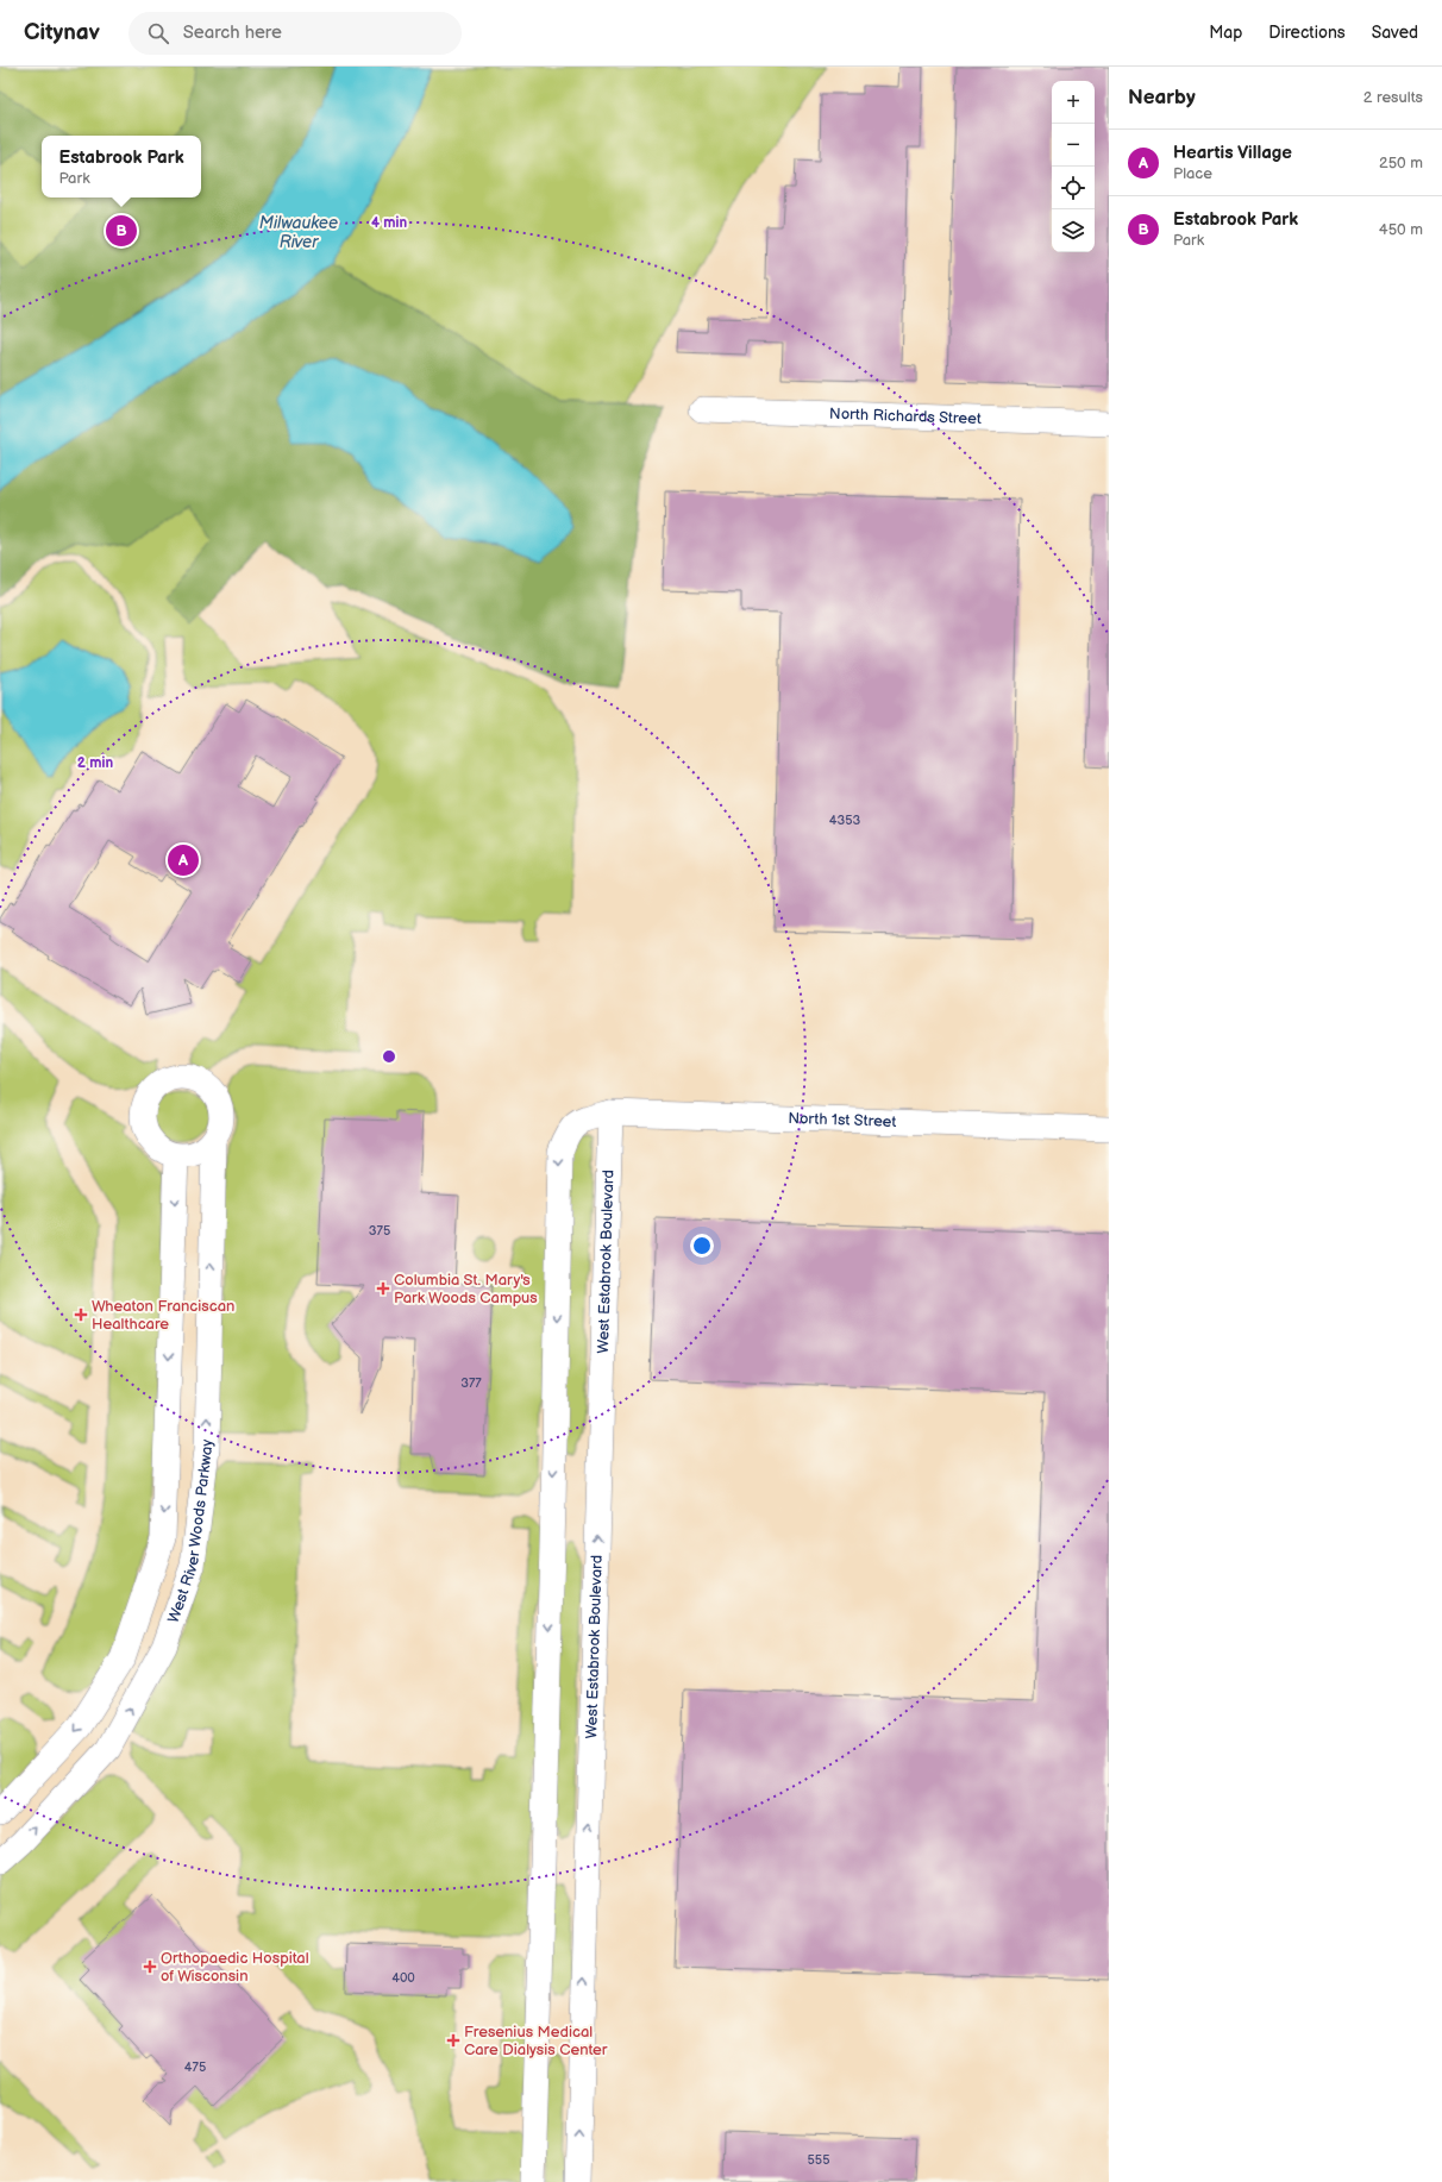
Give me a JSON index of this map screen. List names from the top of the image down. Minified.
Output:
{"streets":{"street":["North Richards Street","North 1st Street","West Estabrook Boulevard","West River Woods Parkway"]},"crossings":[["North 1st Street","West Estabrook Boulevard"]],"one_way":["North 1st Street","West Estabrook Boulevard"],"water":["Milwaukee River"],"places":{"health":["Columbia St. Mary's Park Woods Campus","Wheaton Franciscan Healthcare","Orthopaedic Hospital of Wisconsin","Fresenius Medical Care Dialysis Center"]},"house_numbers":["4353","375","377","400","475","555"],"page":{"header":"Citynav","search":"Search here","nav":["Map","Directions","Saved"],"heading":["Nearby","2 results"],"map_buttons":["+","−"],"list":[{"mark":"A","name":"Heartis Village","note":"Place","value":"250 m"},{"mark":"B","name":"Estabrook Park","note":"Park","value":"450 m"}],"popup":["Estabrook Park","Park"],"pins":["B","A"]},"rings":["4 min","2 min"]}
